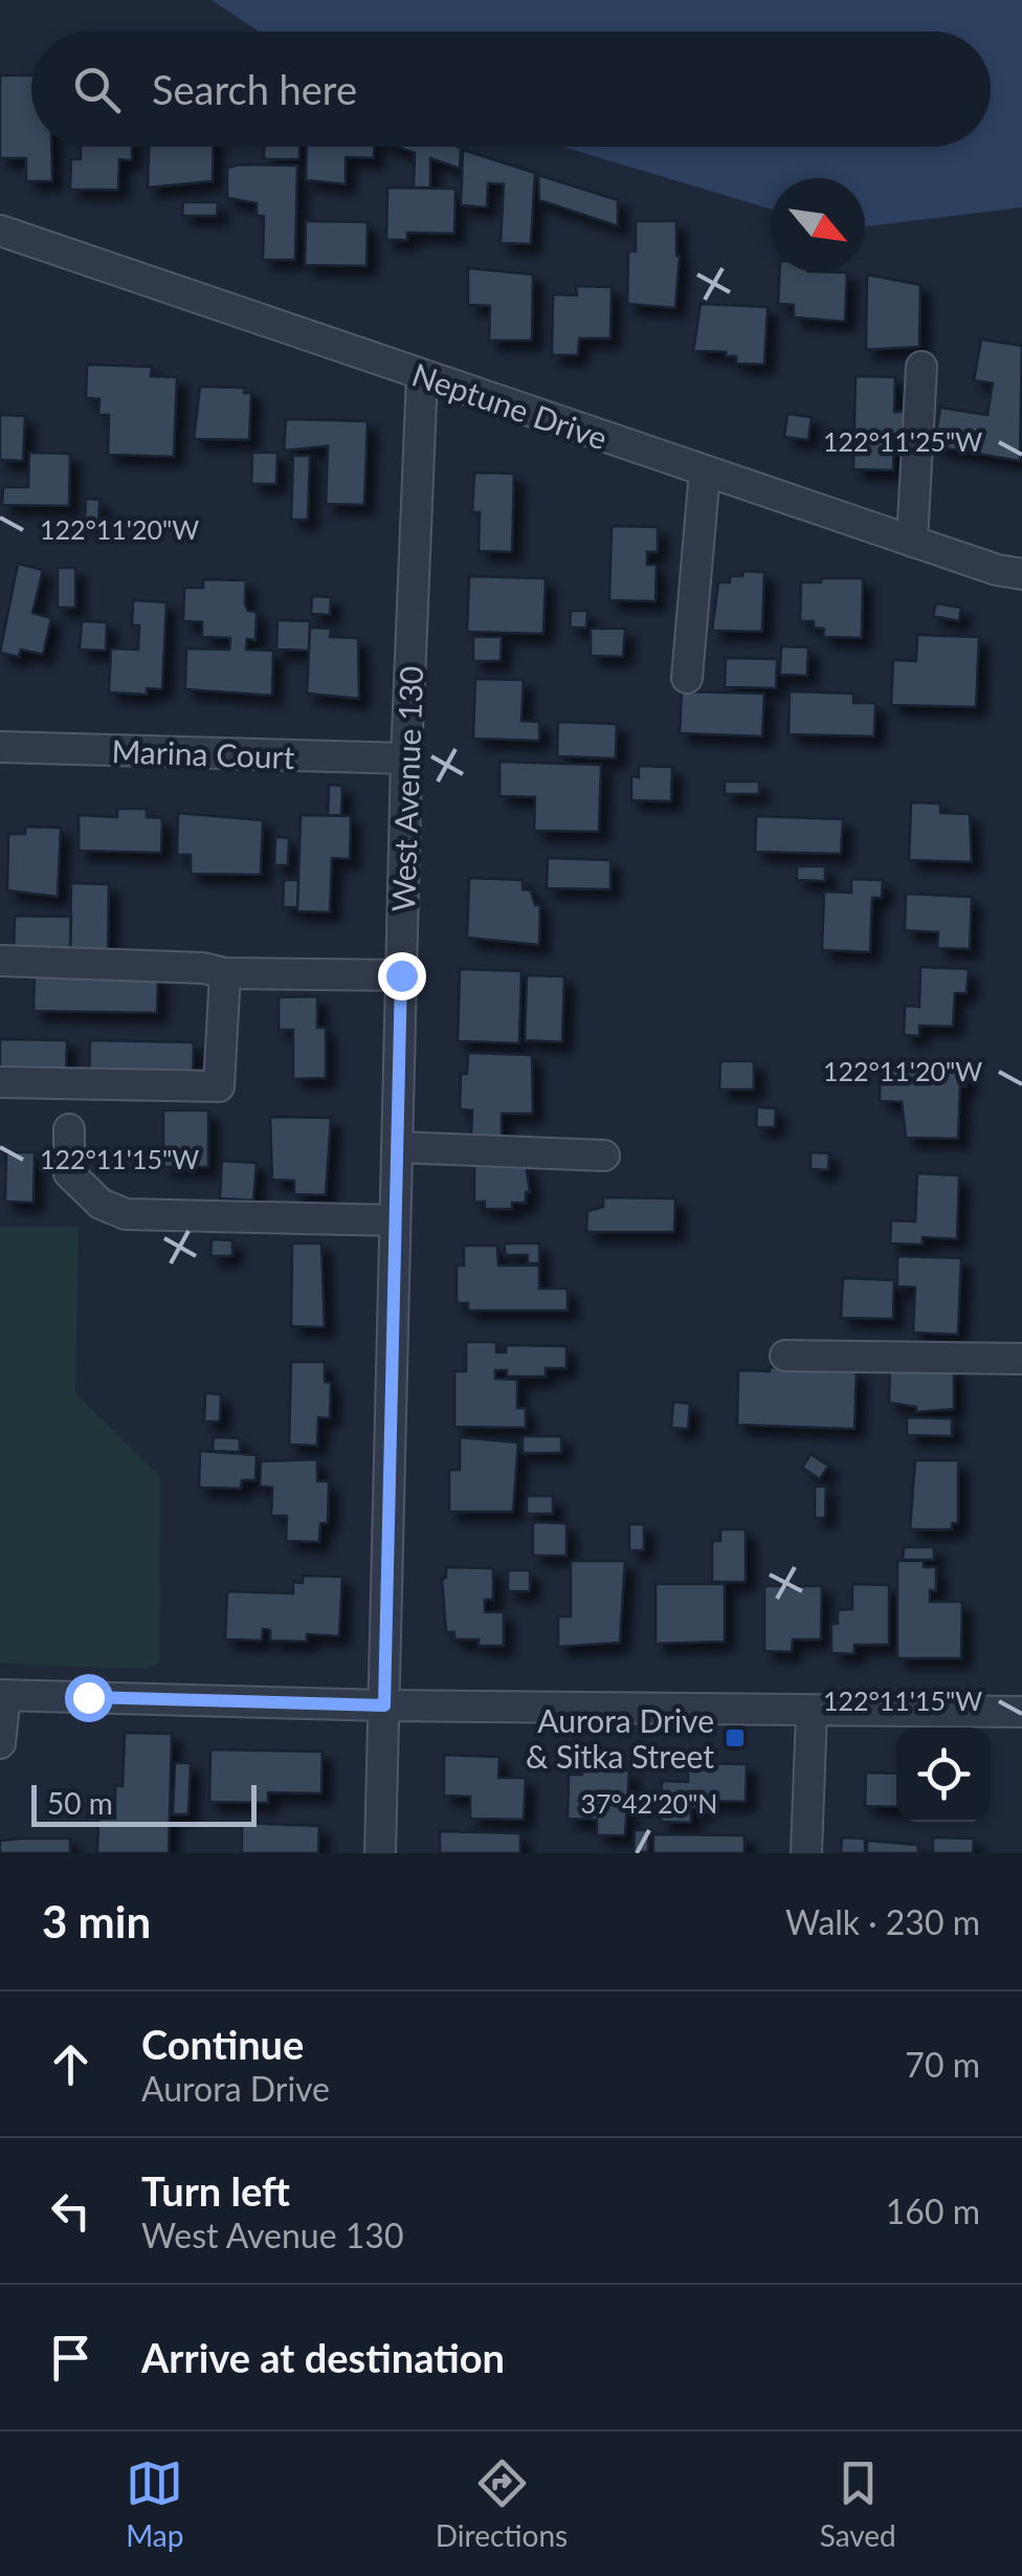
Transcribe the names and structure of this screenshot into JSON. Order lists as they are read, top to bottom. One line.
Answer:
{"streets":{"street":["Neptune Drive","Marina Court","West Avenue 130"]},"crossings":[["Neptune Drive","West Avenue 130"],["Marina Court","West Avenue 130"]],"places":{"transit":["Aurora Drive & Sitka Street"]},"scale_bar":"50 m","north":"bottom right","page":{"search":"Search here","scale":"50 m","heading":["3 min","Walk · 230 m"],"list":[["Continue","Aurora Drive","70 m"],["Turn left","West Avenue 130","160 m"],"Arrive at destination"],"nav":["Map","Directions","Saved"]},"coordinates":["122°11'25\"W","122°11'20\"W","122°11'15\"W","37°42'20\"N"]}
